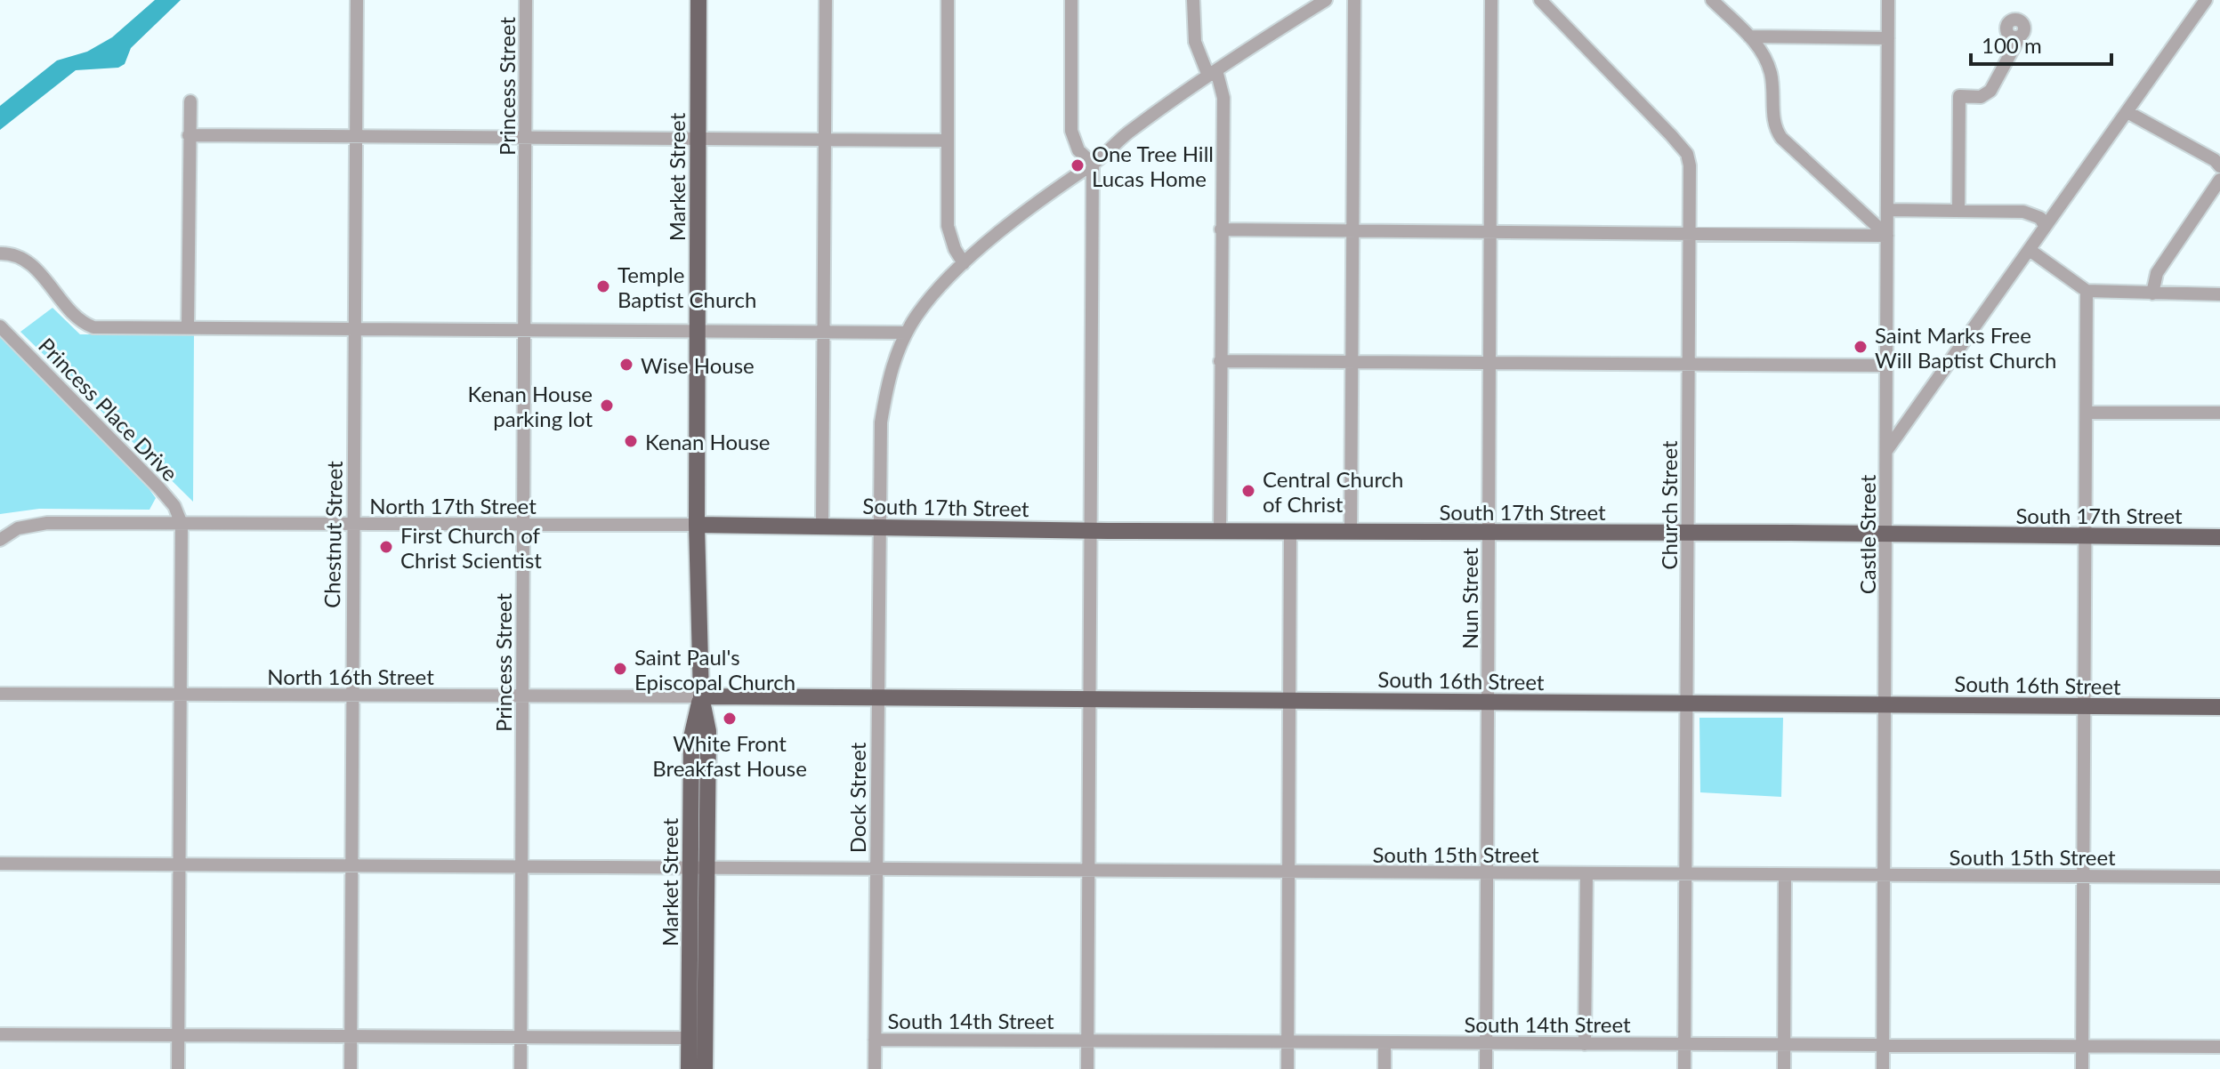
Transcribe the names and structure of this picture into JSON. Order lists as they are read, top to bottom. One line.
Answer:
{"streets":{"main road":["Market Street","South 17th Street","South 16th Street"],"street":["Princess Street","Princess Place Drive","North 17th Street","Church Street","Chestnut Street","Castle Street","Nun Street","North 16th Street","Dock Street","South 15th Street","South 14th Street"]},"crossings":[["Princess Street","North 17th Street"],["Princess Street","North 16th Street"],["Princess Street","South 15th Street"],["Market Street","North 17th Street"],["Market Street","South 17th Street"],["Market Street","North 16th Street"],["Market Street","South 16th Street"],["Market Street","South 15th Street"],["Princess Place Drive","North 17th Street"],["North 17th Street","South 17th Street"],["North 17th Street","Chestnut Street"],["Church Street","South 17th Street"],["Church Street","South 16th Street"],["Church Street","South 15th Street"],["Church Street","South 14th Street"],["South 17th Street","Castle Street"],["South 17th Street","Nun Street"],["South 17th Street","Dock Street"],["Chestnut Street","North 16th Street"],["Chestnut Street","South 15th Street"],["Castle Street","South 16th Street"],["Castle Street","South 15th Street"],["Castle Street","South 14th Street"],["Nun Street","South 16th Street"],["Nun Street","South 15th Street"],["Nun Street","South 14th Street"],["North 16th Street","South 16th Street"],["South 16th Street","Dock Street"],["Dock Street","South 15th Street"],["Dock Street","South 14th Street"]],"places":["One Tree Hill Lucas Home","Temple Baptist Church","Saint Marks Free Will Baptist Church","Wise House","Kenan House parking lot","Kenan House","Central Church of Christ","First Church of Christ Scientist","Saint Paul's Episcopal Church","White Front Breakfast House"],"scale_bar":"100 m"}
